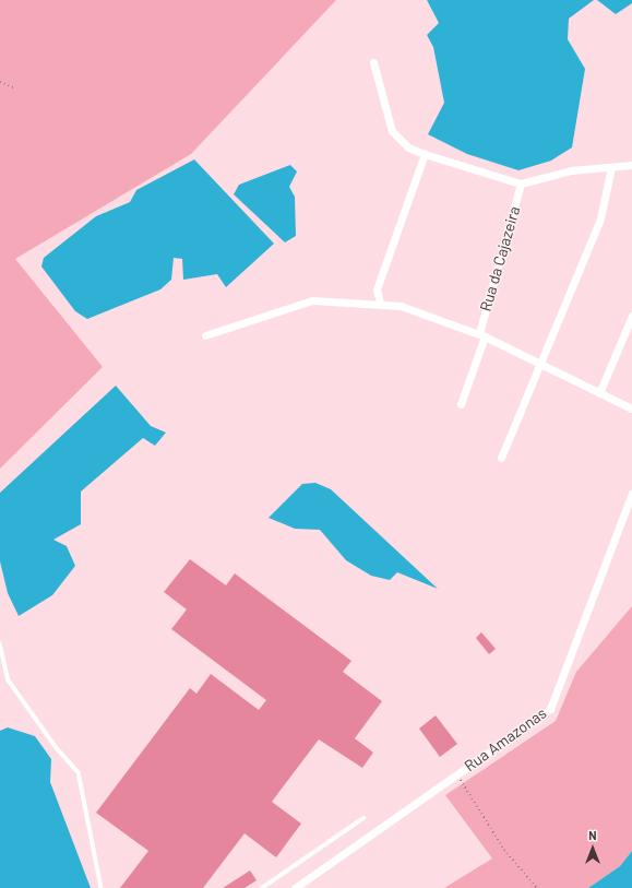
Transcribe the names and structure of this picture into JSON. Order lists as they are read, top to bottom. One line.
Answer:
{"streets":{"street":["Rua da Cajazeira","Rua Amazonas"]},"north":"top"}
